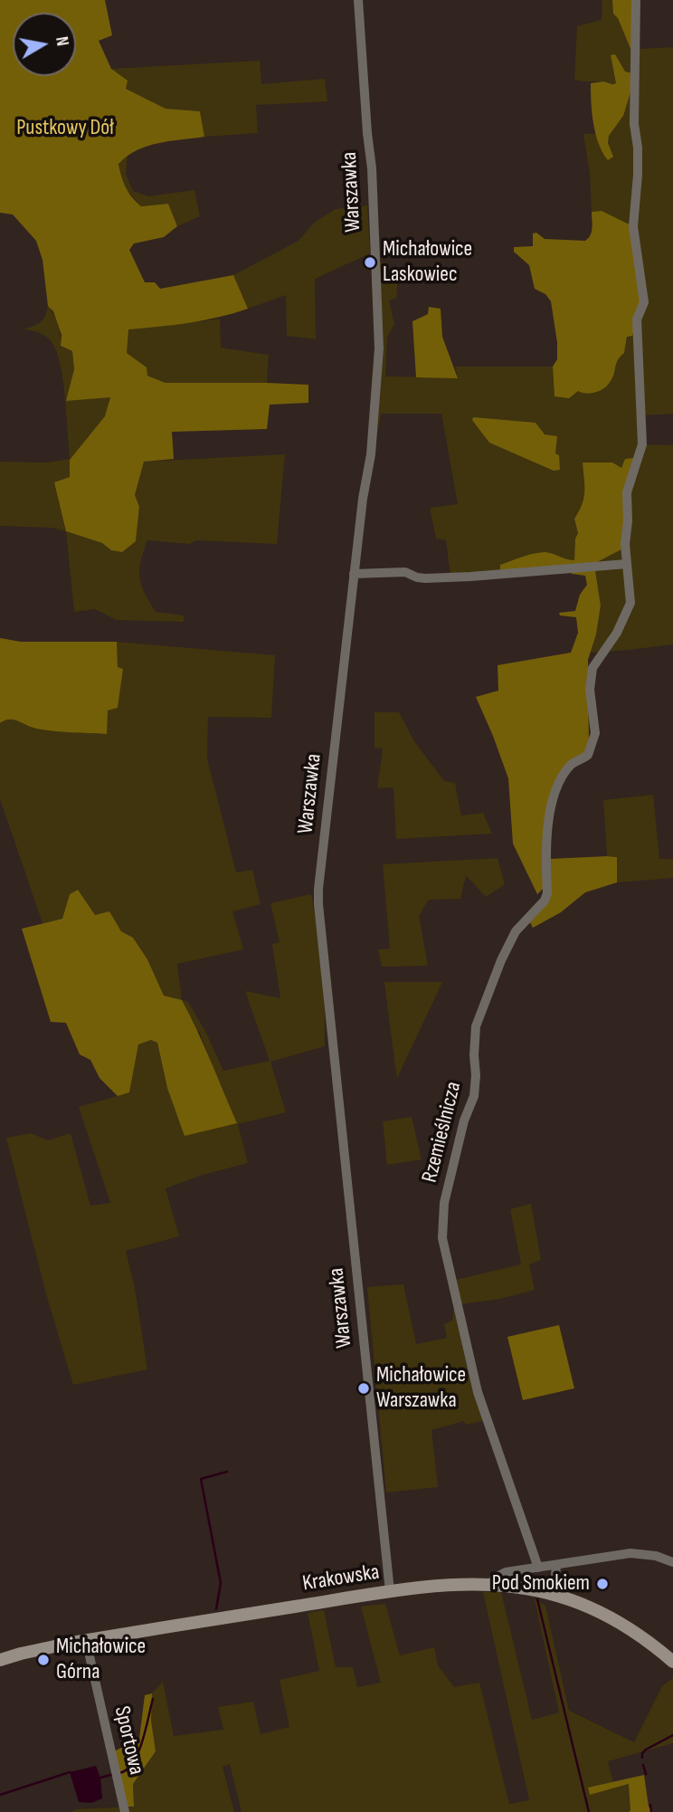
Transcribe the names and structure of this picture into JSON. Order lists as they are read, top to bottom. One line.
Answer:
{"streets":{"main road":["Krakowska"],"street":["Warszawka","Rzemieślnicza","Sportowa"]},"crossings":[["Warszawka","Krakowska"],["Krakowska","Sportowa"]],"parks":["Pustkowy Dół"],"places":["Michałowice Laskowiec","Michałowice Warszawka","Pod Smokiem","Michałowice Górna"],"north":"right"}
